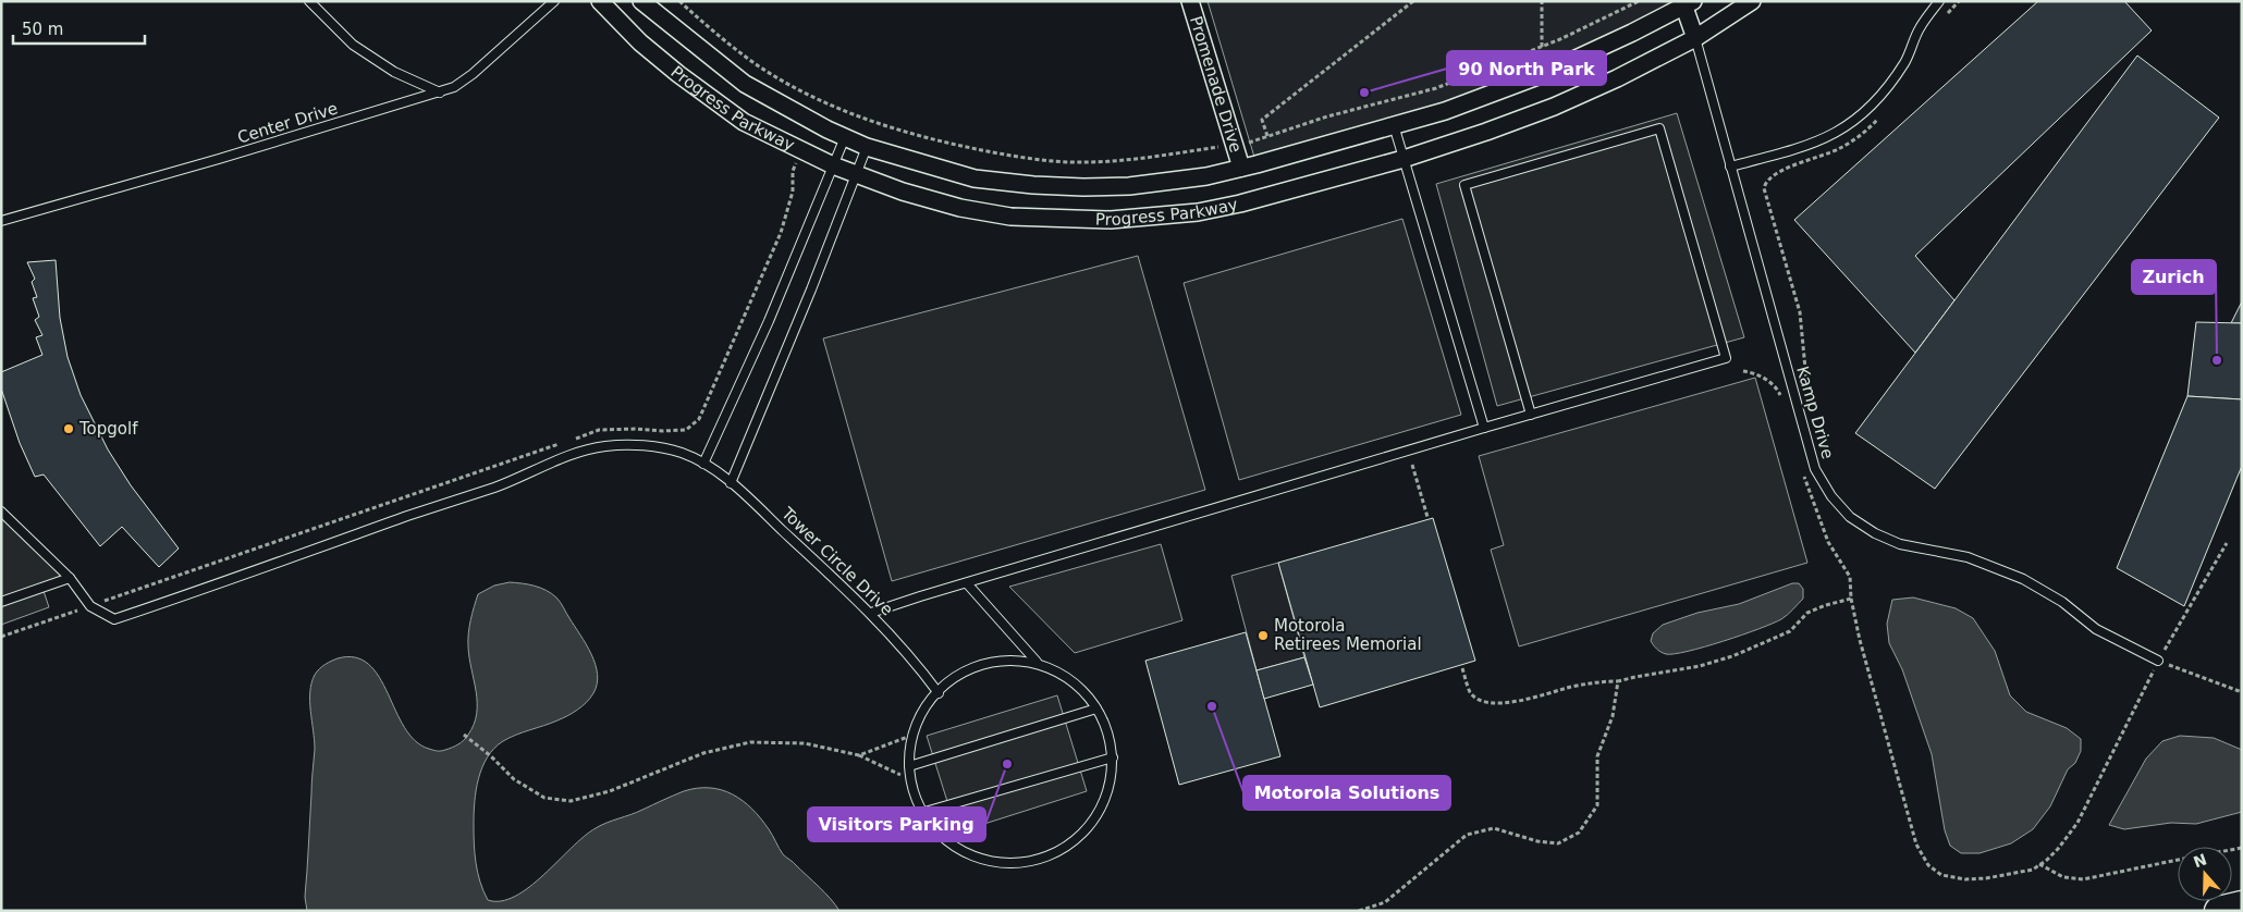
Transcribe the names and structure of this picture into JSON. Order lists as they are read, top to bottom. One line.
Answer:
{"streets":{"street":["Promenade Drive","Progress Parkway"],"lane":["Center Drive","Kamp Drive","Tower Circle Drive"]},"crossings":[["Promenade Drive","Progress Parkway"],["Progress Parkway","Kamp Drive"]],"places":["90 North Park","Zurich","Topgolf","Motorola Retirees Memorial","Motorola Solutions","Visitors Parking"],"scale_bar":"50 m","north":"top"}
